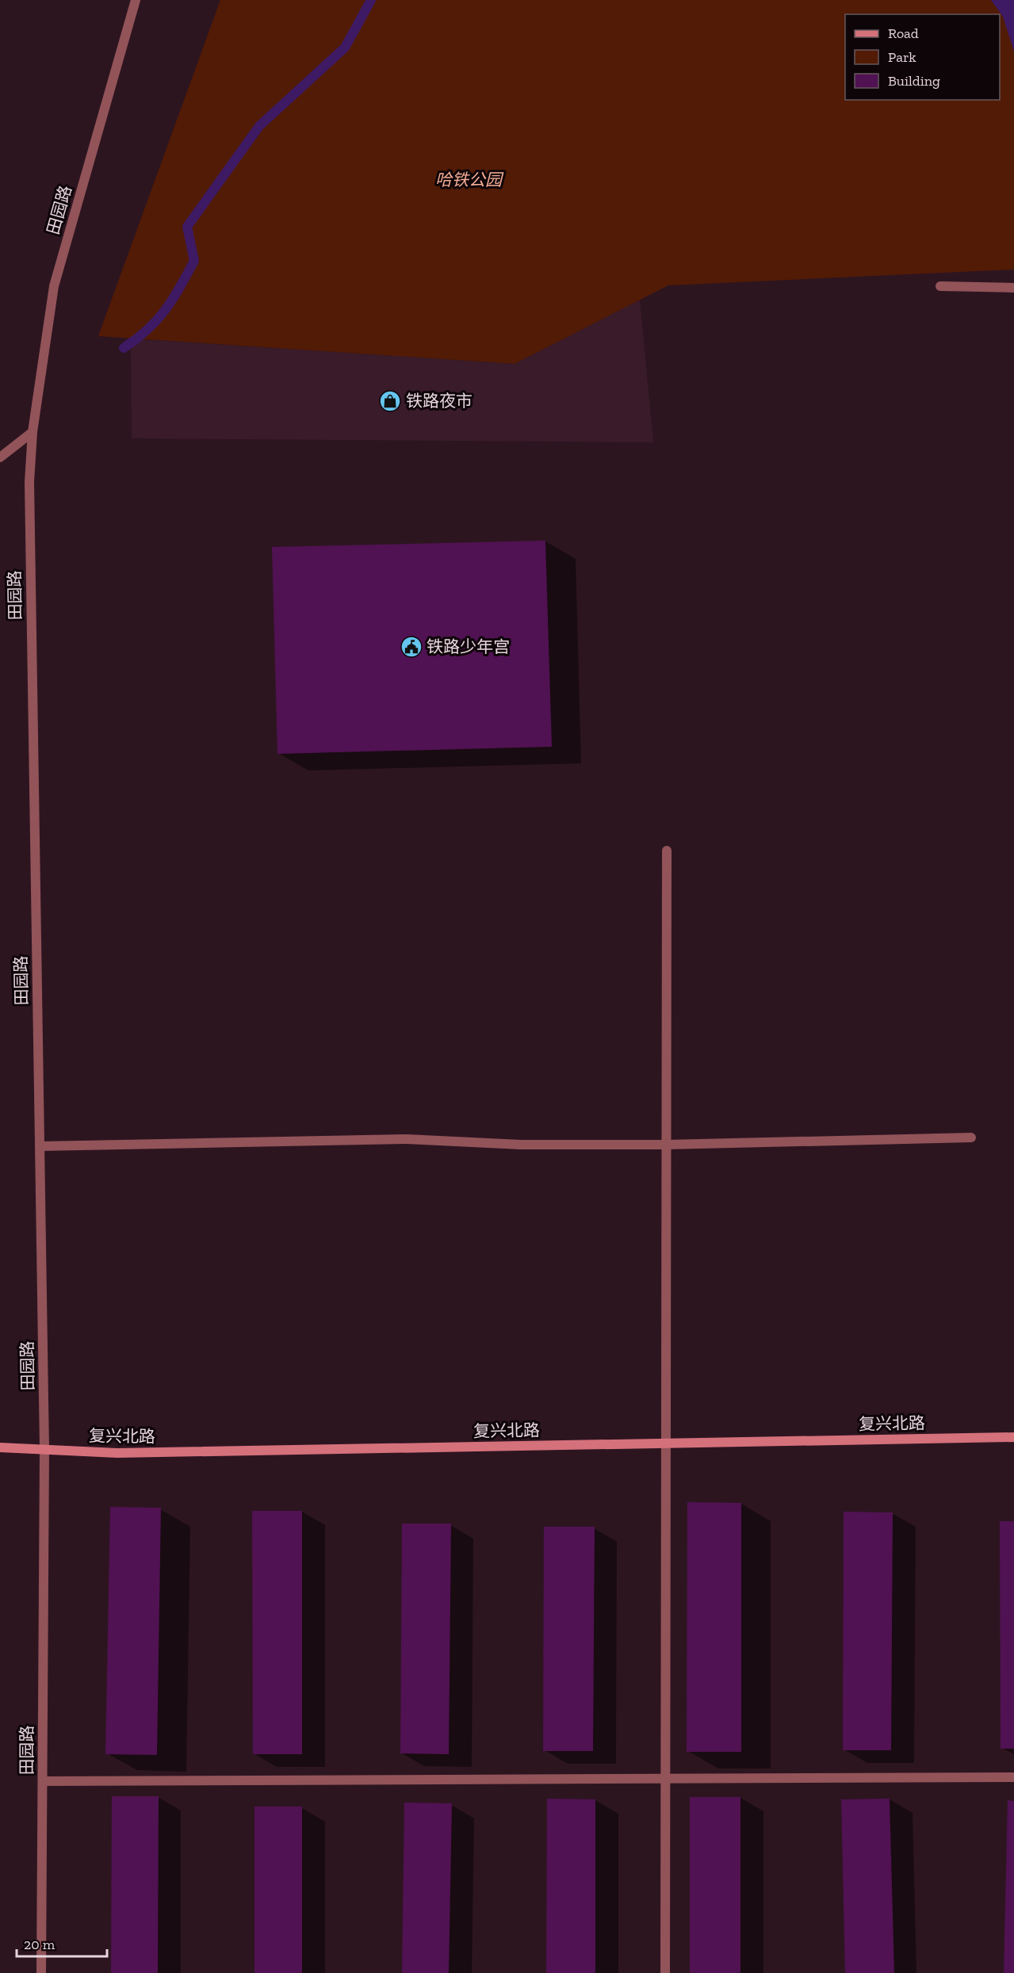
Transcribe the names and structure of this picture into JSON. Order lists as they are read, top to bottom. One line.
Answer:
{"streets":{"street":["田园路","复兴北路"]},"crossings":[["田园路","复兴北路"]],"parks":["哈铁公园"],"places":{"shop":["铁路夜市"],"public building":["铁路少年宫"]},"legend":["Road","Park","Building"],"scale_bar":"20 m"}
